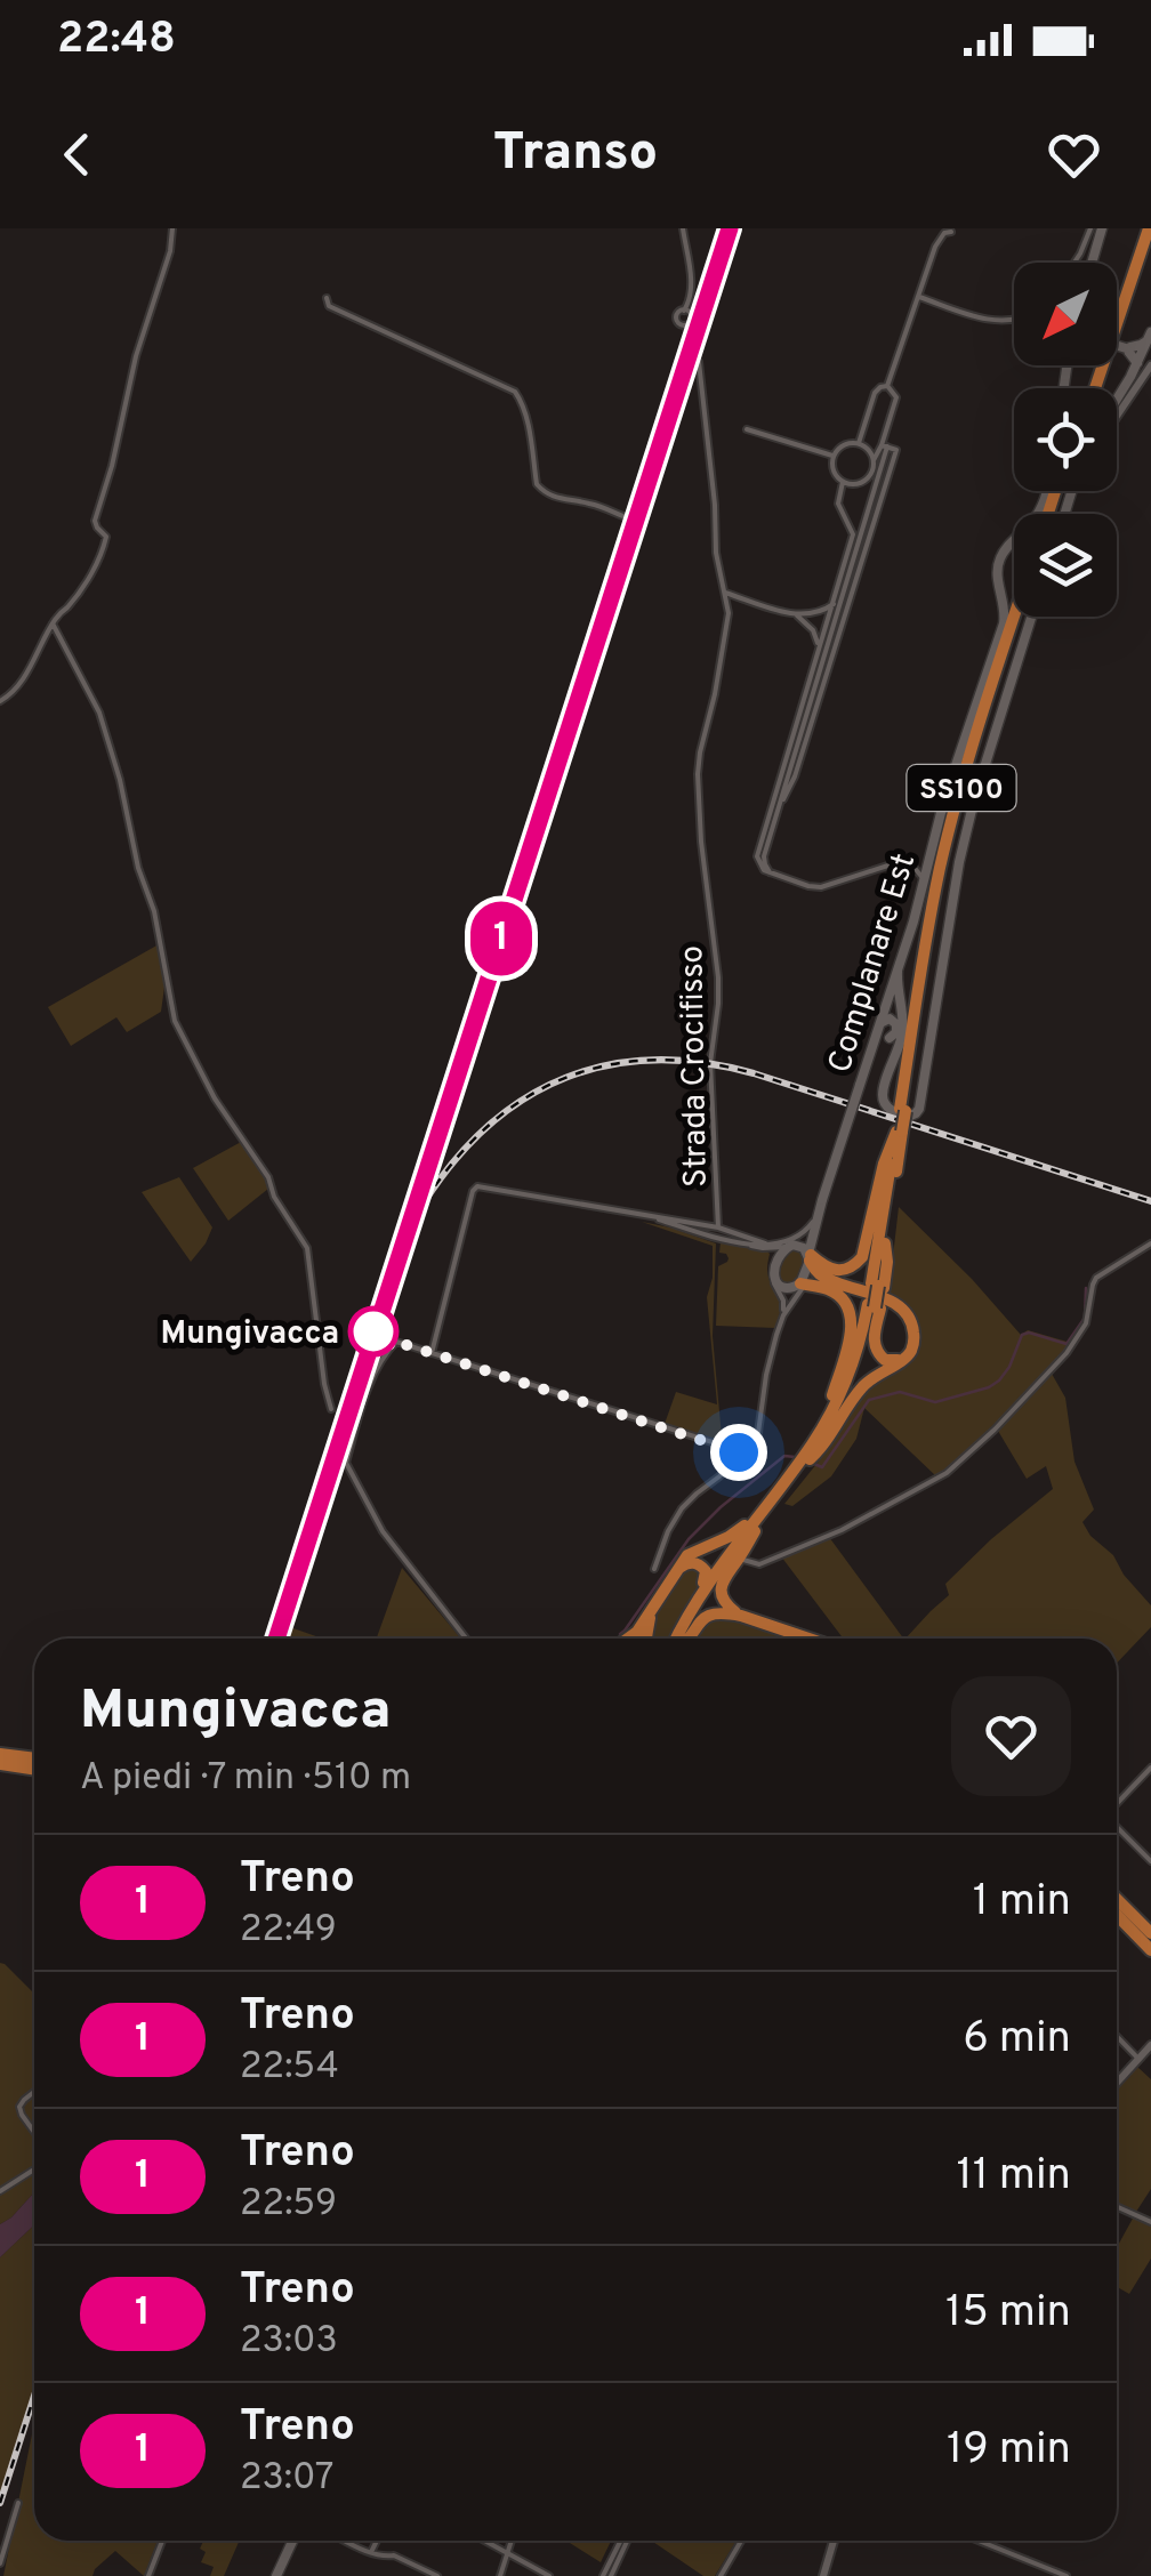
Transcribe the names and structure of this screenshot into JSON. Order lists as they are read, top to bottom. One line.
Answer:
{"streets":{"highway":["SS100"],"main road":["Complanare Est"],"street":["Strada Crocifisso"]},"crossings":[["SS100","Complanare Est"]],"places":["Mungivacca"],"north":"bottom left","page":{"status":"22:48","header":"Transo","on_map":"1","heading":["Mungivacca","A piedi · 7 min · 510 m"],"list":[{"mark":"1","name":"Treno","note":"22:49","value":"1 min"},{"mark":"1","name":"Treno","note":"22:54","value":"6 min"},{"mark":"1","name":"Treno","note":"22:59","value":"11 min"},{"mark":"1","name":"Treno","note":"23:03","value":"15 min"},{"mark":"1","name":"Treno","note":"23:07","value":"19 min"}]}}
